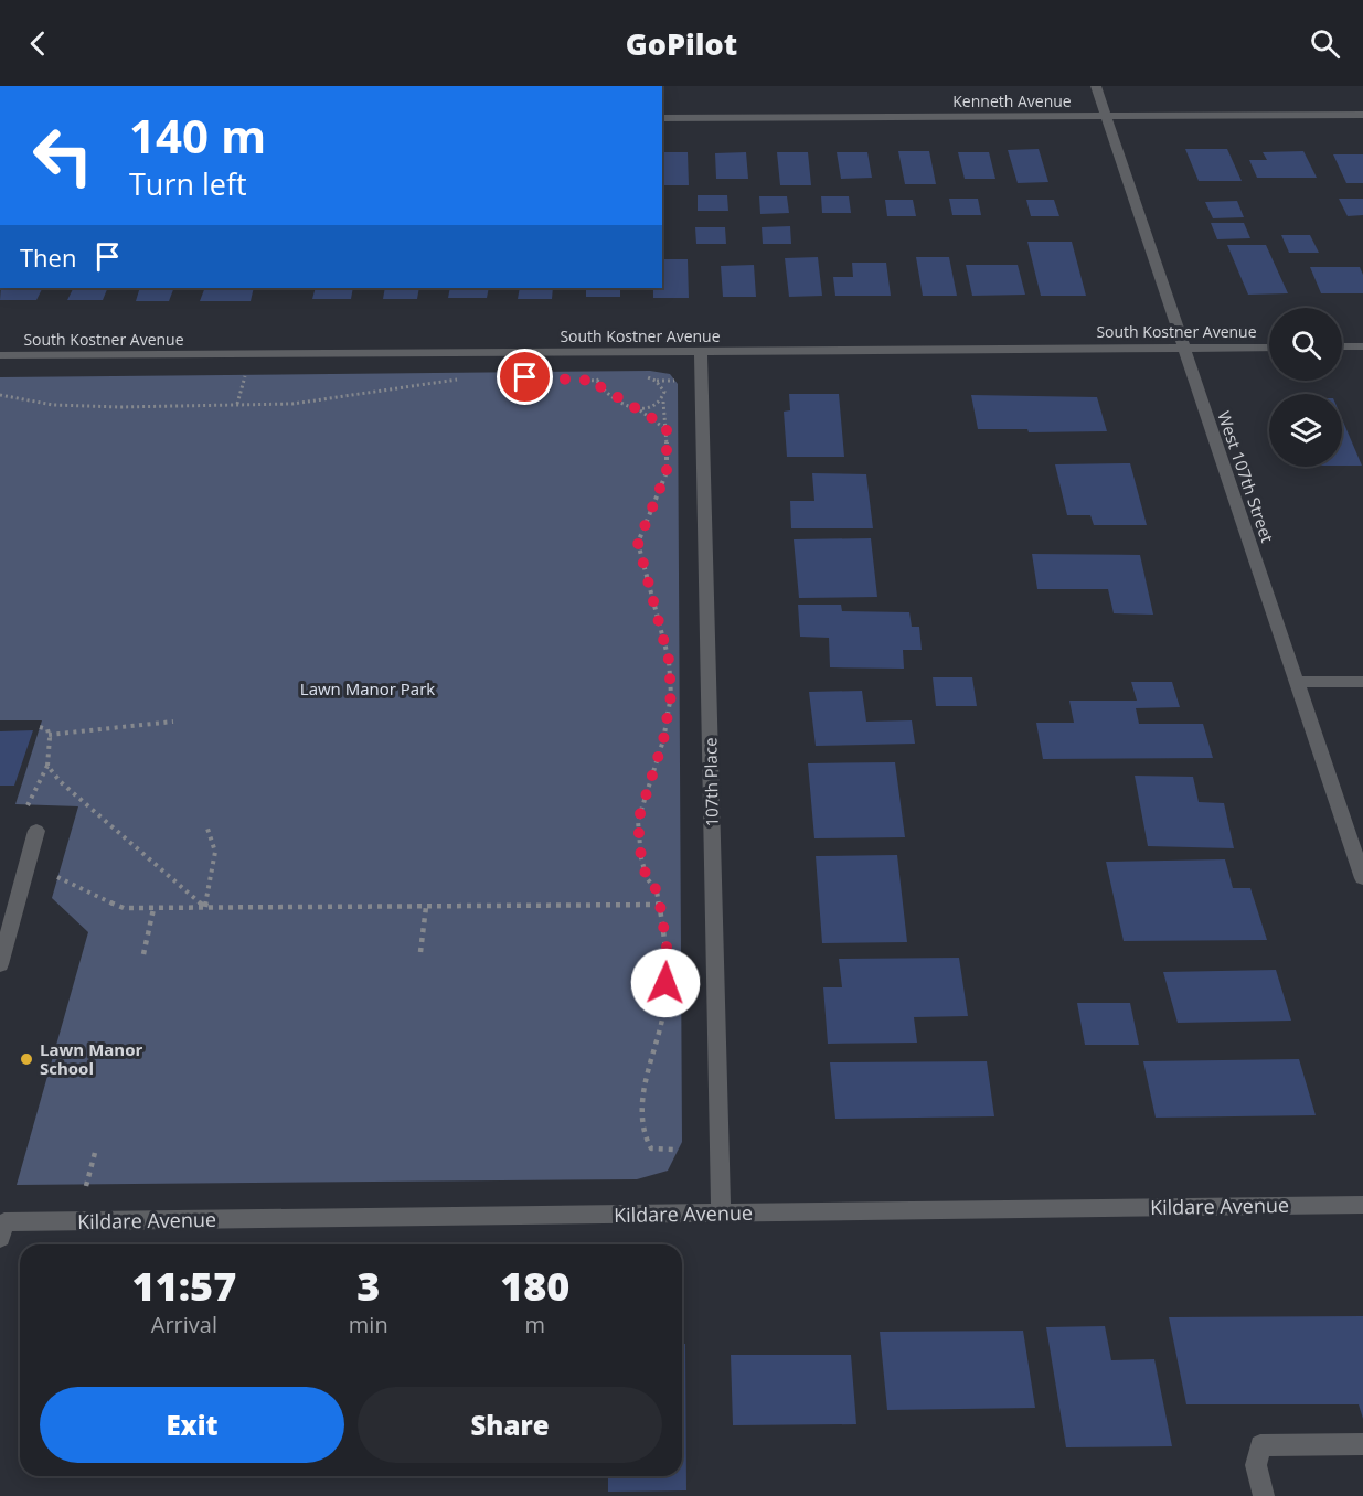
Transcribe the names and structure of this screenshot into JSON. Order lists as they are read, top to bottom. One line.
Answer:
{"streets":{"street":["Kenneth Avenue","South Kostner Avenue","West 107th Street","107th Place","Kildare Avenue"]},"crossings":[["Kenneth Avenue","West 107th Street"],["South Kostner Avenue","West 107th Street"],["South Kostner Avenue","107th Place"],["107th Place","Kildare Avenue"]],"parks":["Lawn Manor Park"],"places":["Lawn Manor School"],"page":{"header":"GoPilot","turn":["140 m","Turn left"],"then":"Then","eta":["11:57","Arrival","3","min","180","m"],"buttons":["Exit","Share"]}}
